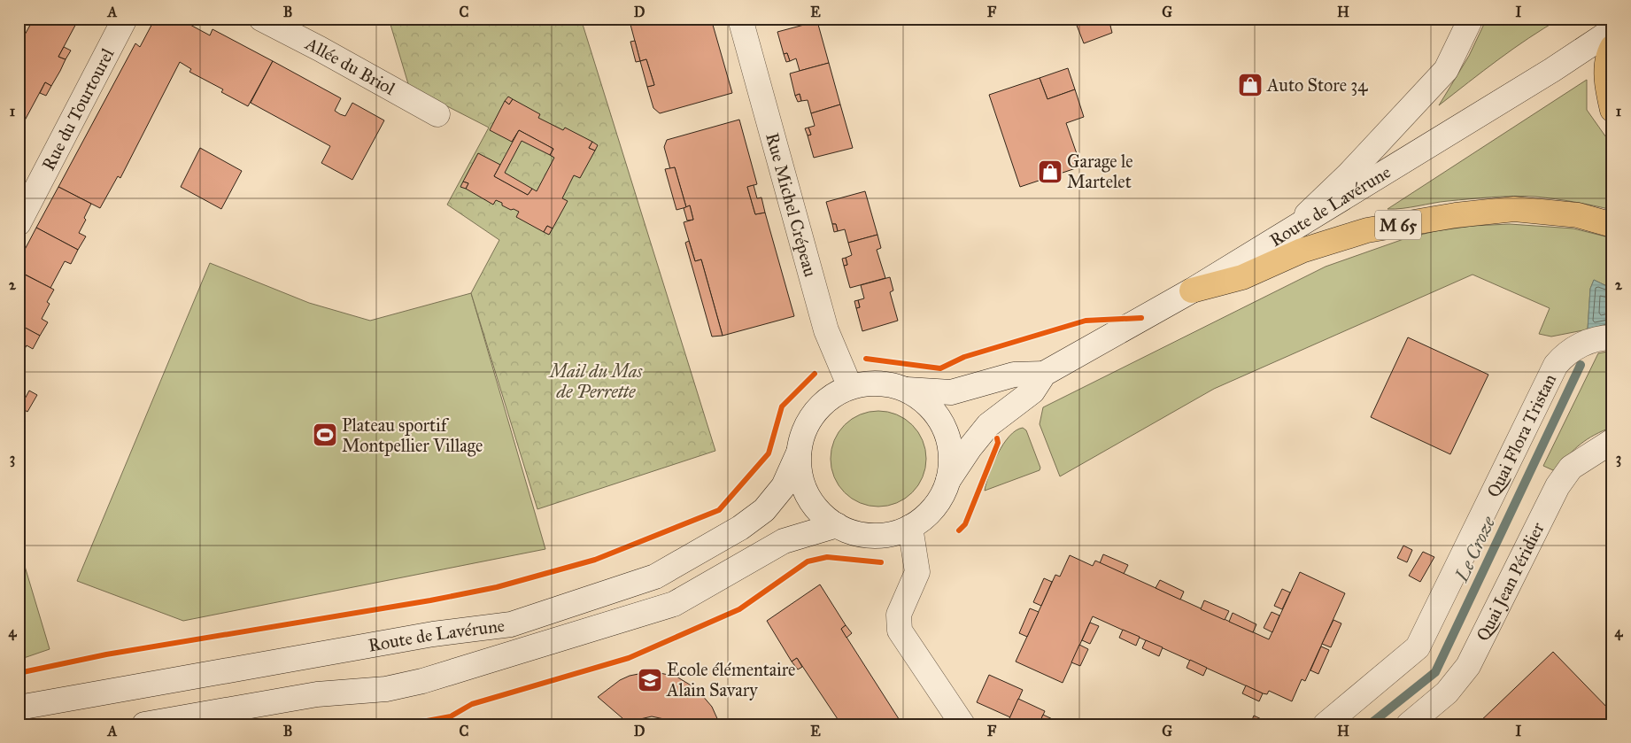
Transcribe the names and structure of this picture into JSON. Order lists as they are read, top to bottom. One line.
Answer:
{"streets":{"main road":["Allée du Briol","Rue du Tourtourel","Rue Michel Crépeau","Route de Lavérune","M 65","Quai Flora Tristan","Quai Jean Péridier"]},"crossings":[["Rue Michel Crépeau","Route de Lavérune"],["Route de Lavérune","M 65"]],"water":["Le Croze"],"parks":["Mail du Mas de Perrette"],"places":{"shop":["Auto Store 34","Garage le Martelet"],"sports":["Plateau sportif Montpellier Village"],"school or university":["Ecole élémentaire Alain Savary"]},"grid":{"columns":["A","B","C","D","E","F","G","H","I"],"rows":["1","2","3","4"]}}
